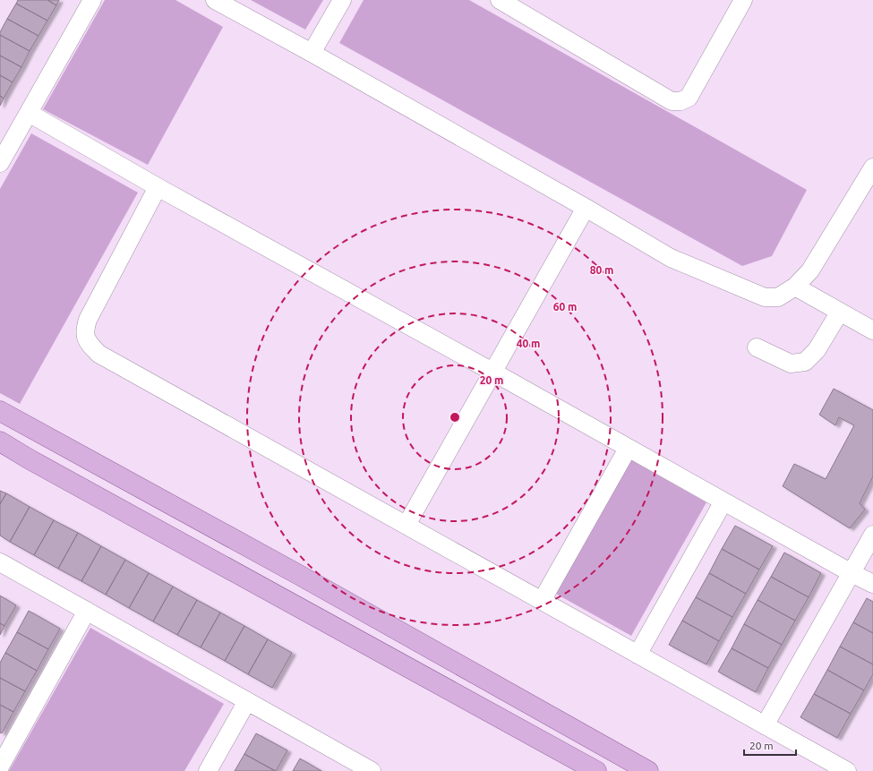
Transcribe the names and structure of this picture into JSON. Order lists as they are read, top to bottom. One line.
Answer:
{"scale_bar":"20 m","rings":["80 m","60 m","40 m","20 m"]}
